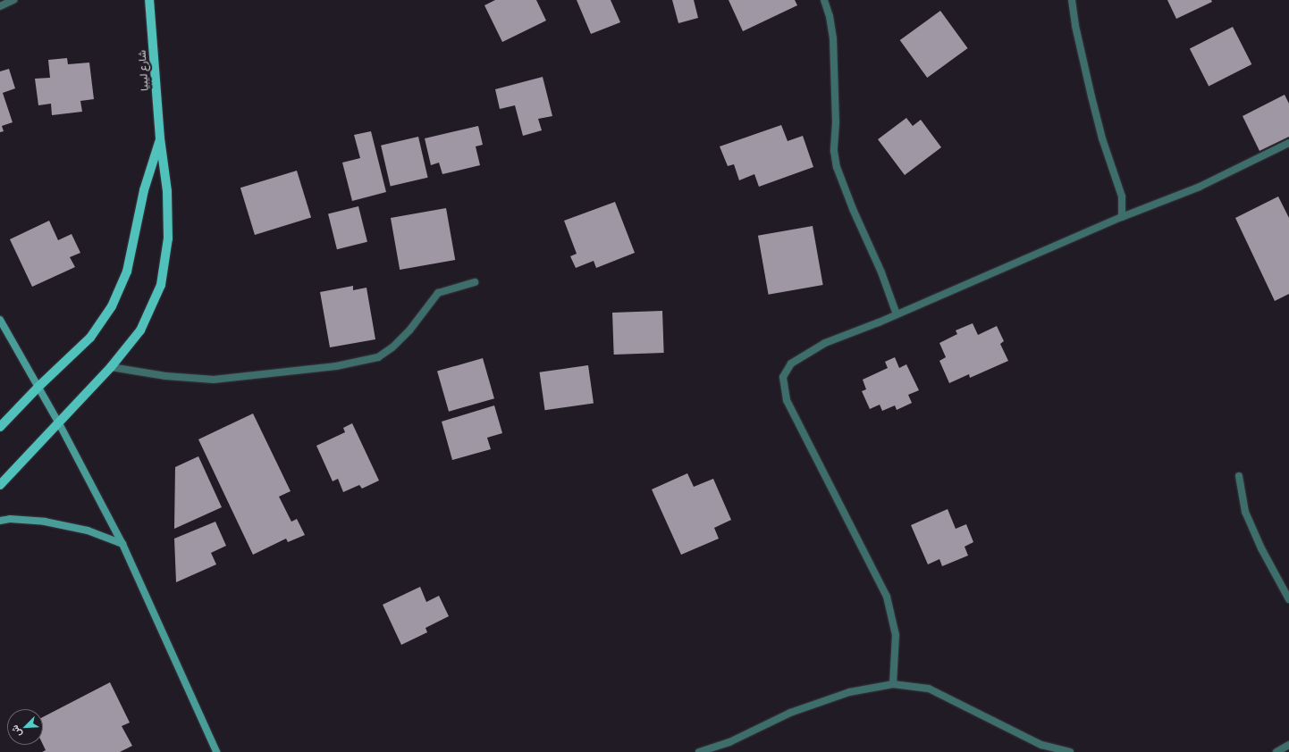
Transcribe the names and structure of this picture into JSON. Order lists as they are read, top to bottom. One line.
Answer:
{"streets":{"main road":["شارع ليبيا"]},"north":"bottom left"}
